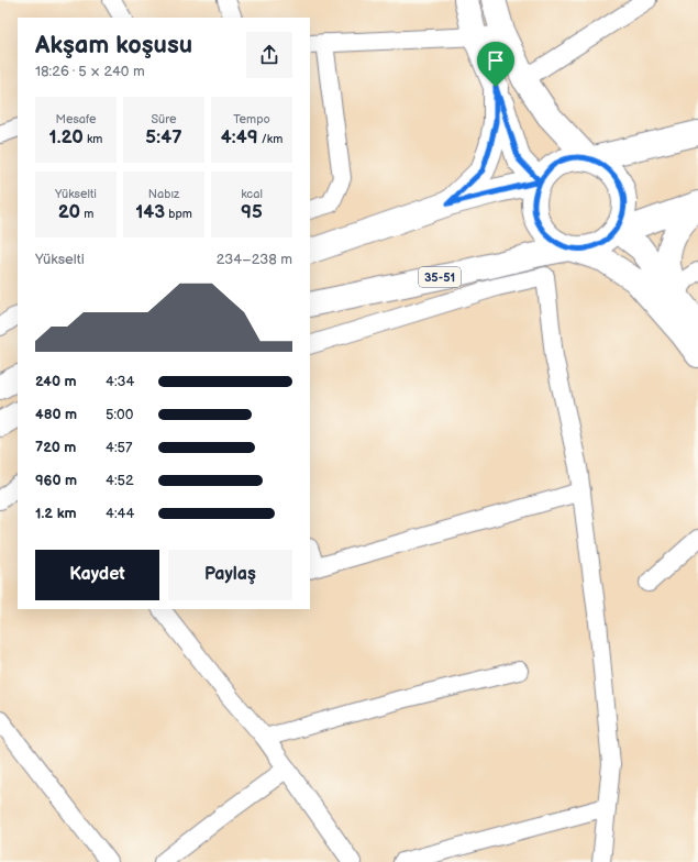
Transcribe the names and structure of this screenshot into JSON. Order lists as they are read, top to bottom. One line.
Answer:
{"streets":{"main road":["35-51"]},"page":{"heading":["Akşam koşusu","18:26 · 5 × 240 m"],"stats":[["Mesafe","1.20 km"],["Süre","5:47"],["Tempo","4:49 /km"],["Yükselti","20 m"],["Nabız","143 bpm"],["kcal","95"]],"chart":["Yükselti","234–238 m"],"list":[{"name":"240 m","note":"4:34"},{"name":"480 m","note":"5:00"},{"name":"720 m","note":"4:57"},{"name":"960 m","note":"4:52"},{"name":"1.2 km","note":"4:44"}],"buttons":["Kaydet","Paylaş"]}}
